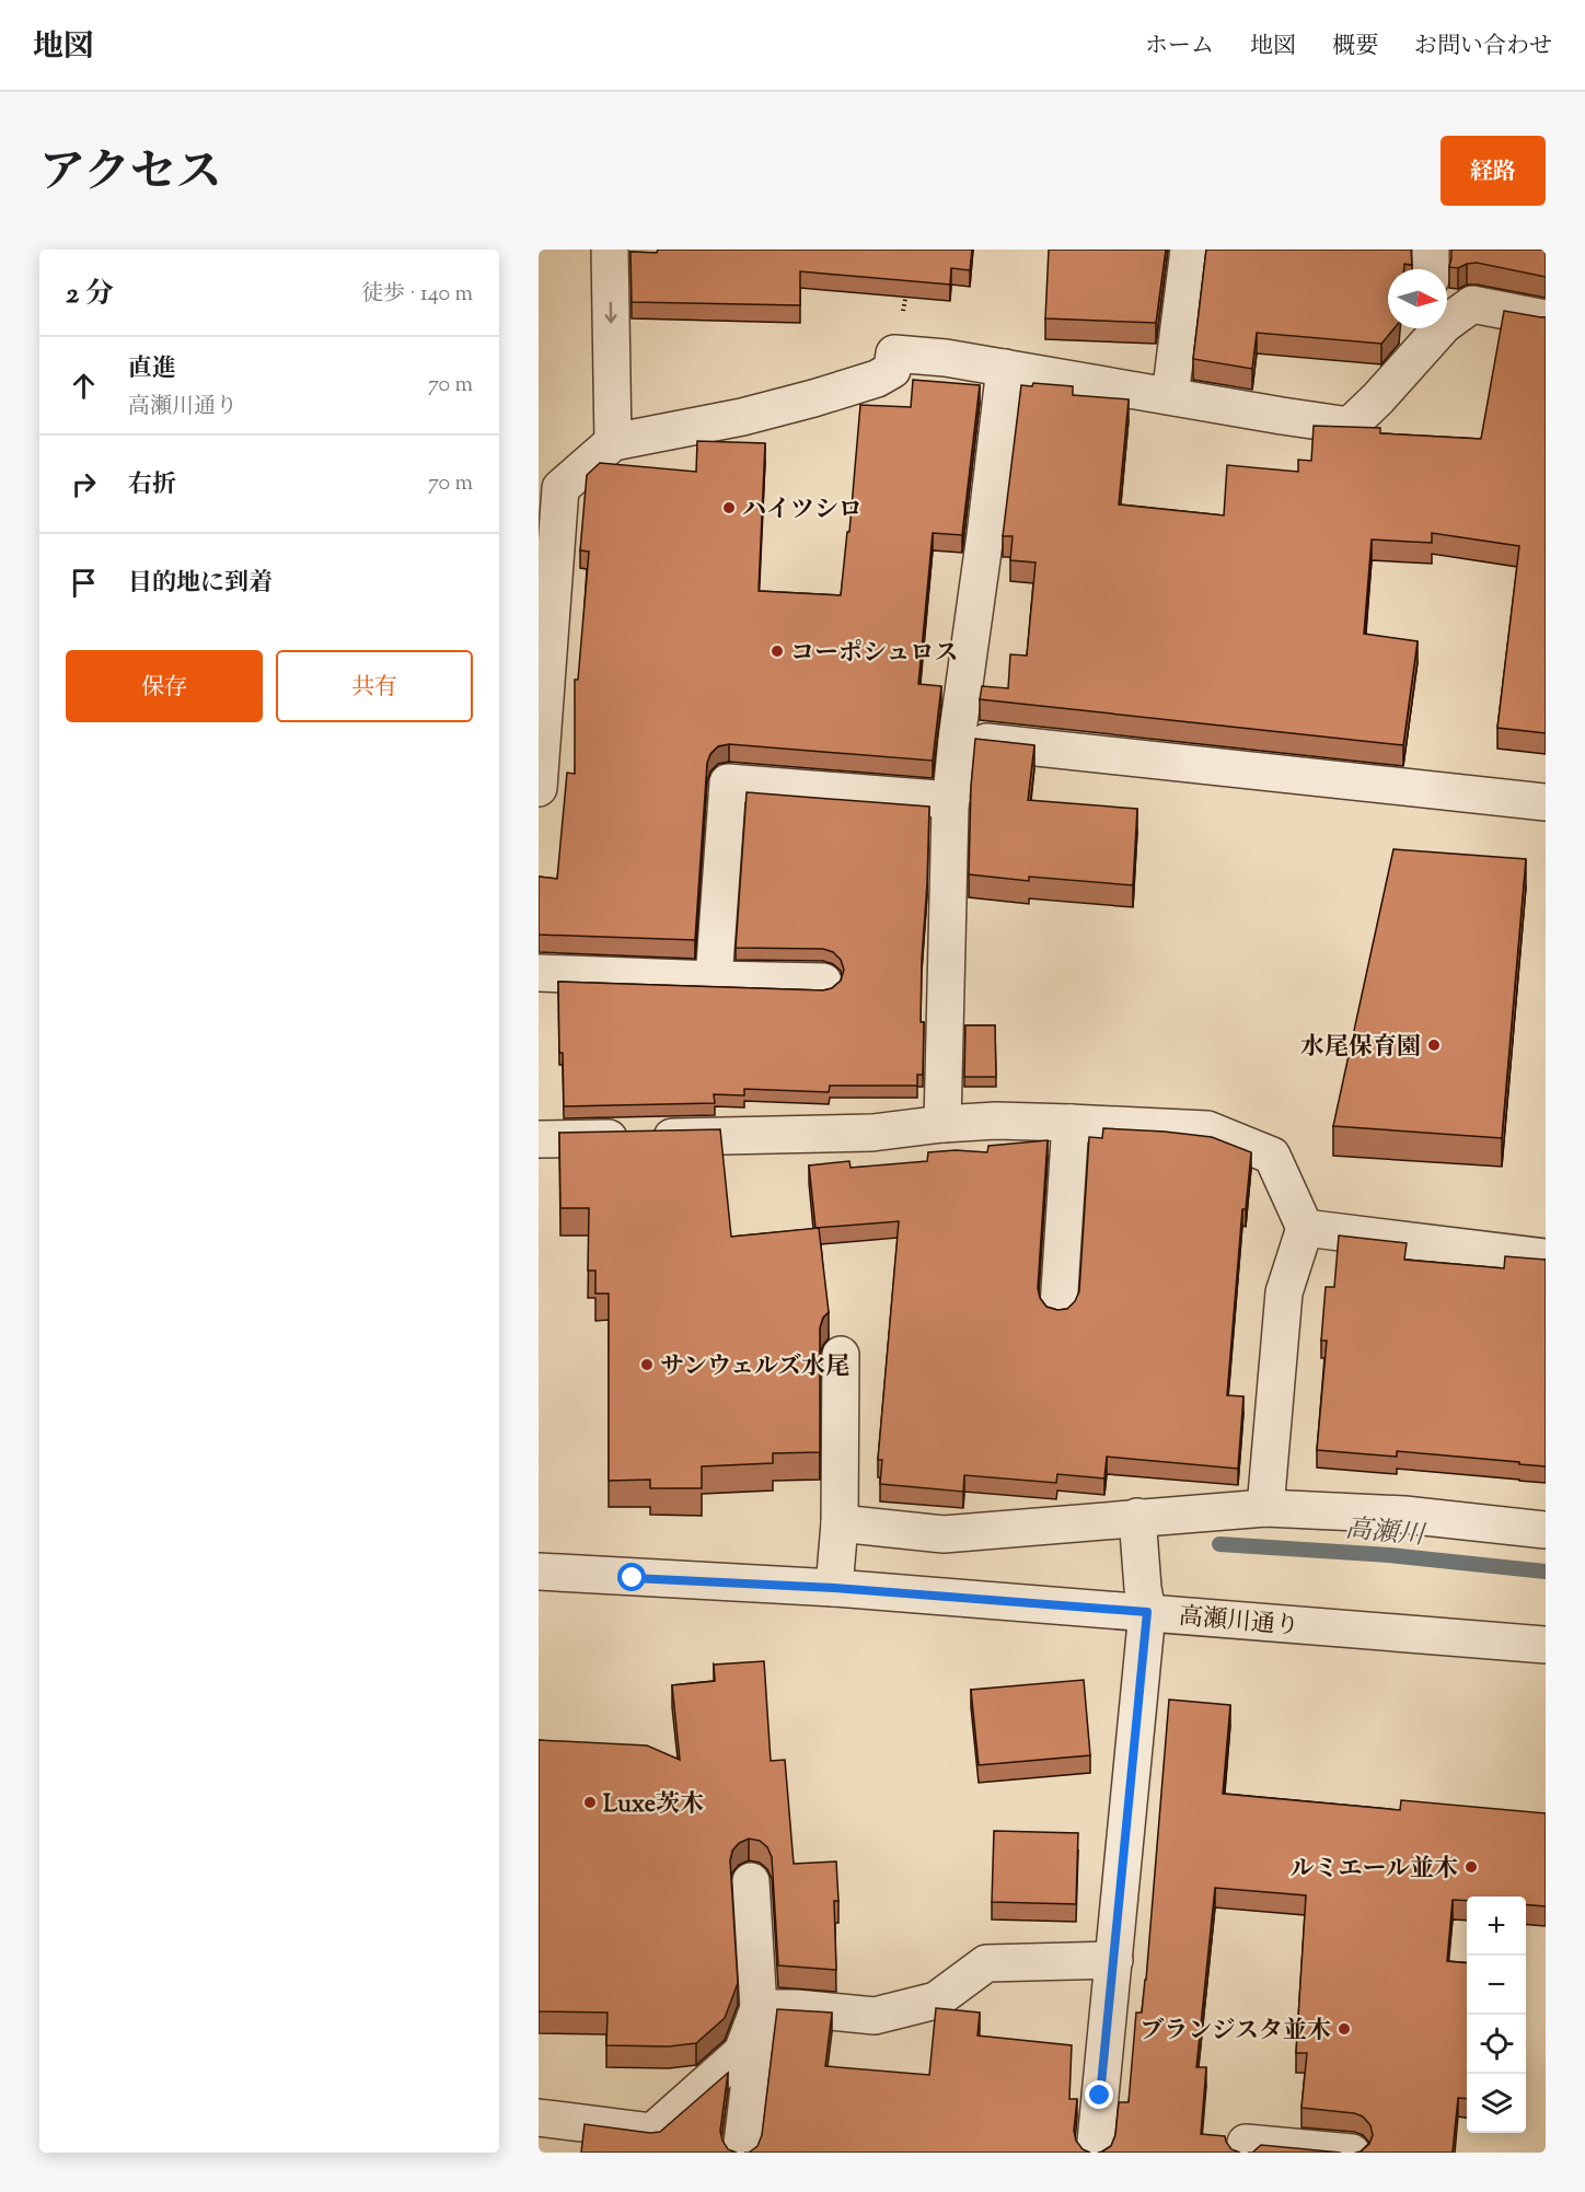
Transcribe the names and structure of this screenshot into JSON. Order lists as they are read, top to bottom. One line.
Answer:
{"streets":{"street":["高瀬川通り"]},"water":["高瀬川"],"places":["ハイツシロ","コーポシュロス","水尾保育園","サンウェルズ水尾","Luxe茨木","ルミエール並木","ブランジスタ並木"],"north":"right","page":{"header":"地図","nav":["ホーム","地図","概要","お問い合わせ"],"title":"アクセス","buttons":["経路",["保存","共有"]],"heading":["2 分","徒歩 · 140 m"],"list":[["直進","高瀬川通り","70 m"],["右折","70 m"],"目的地に到着"],"map_buttons":["+","−"]}}
